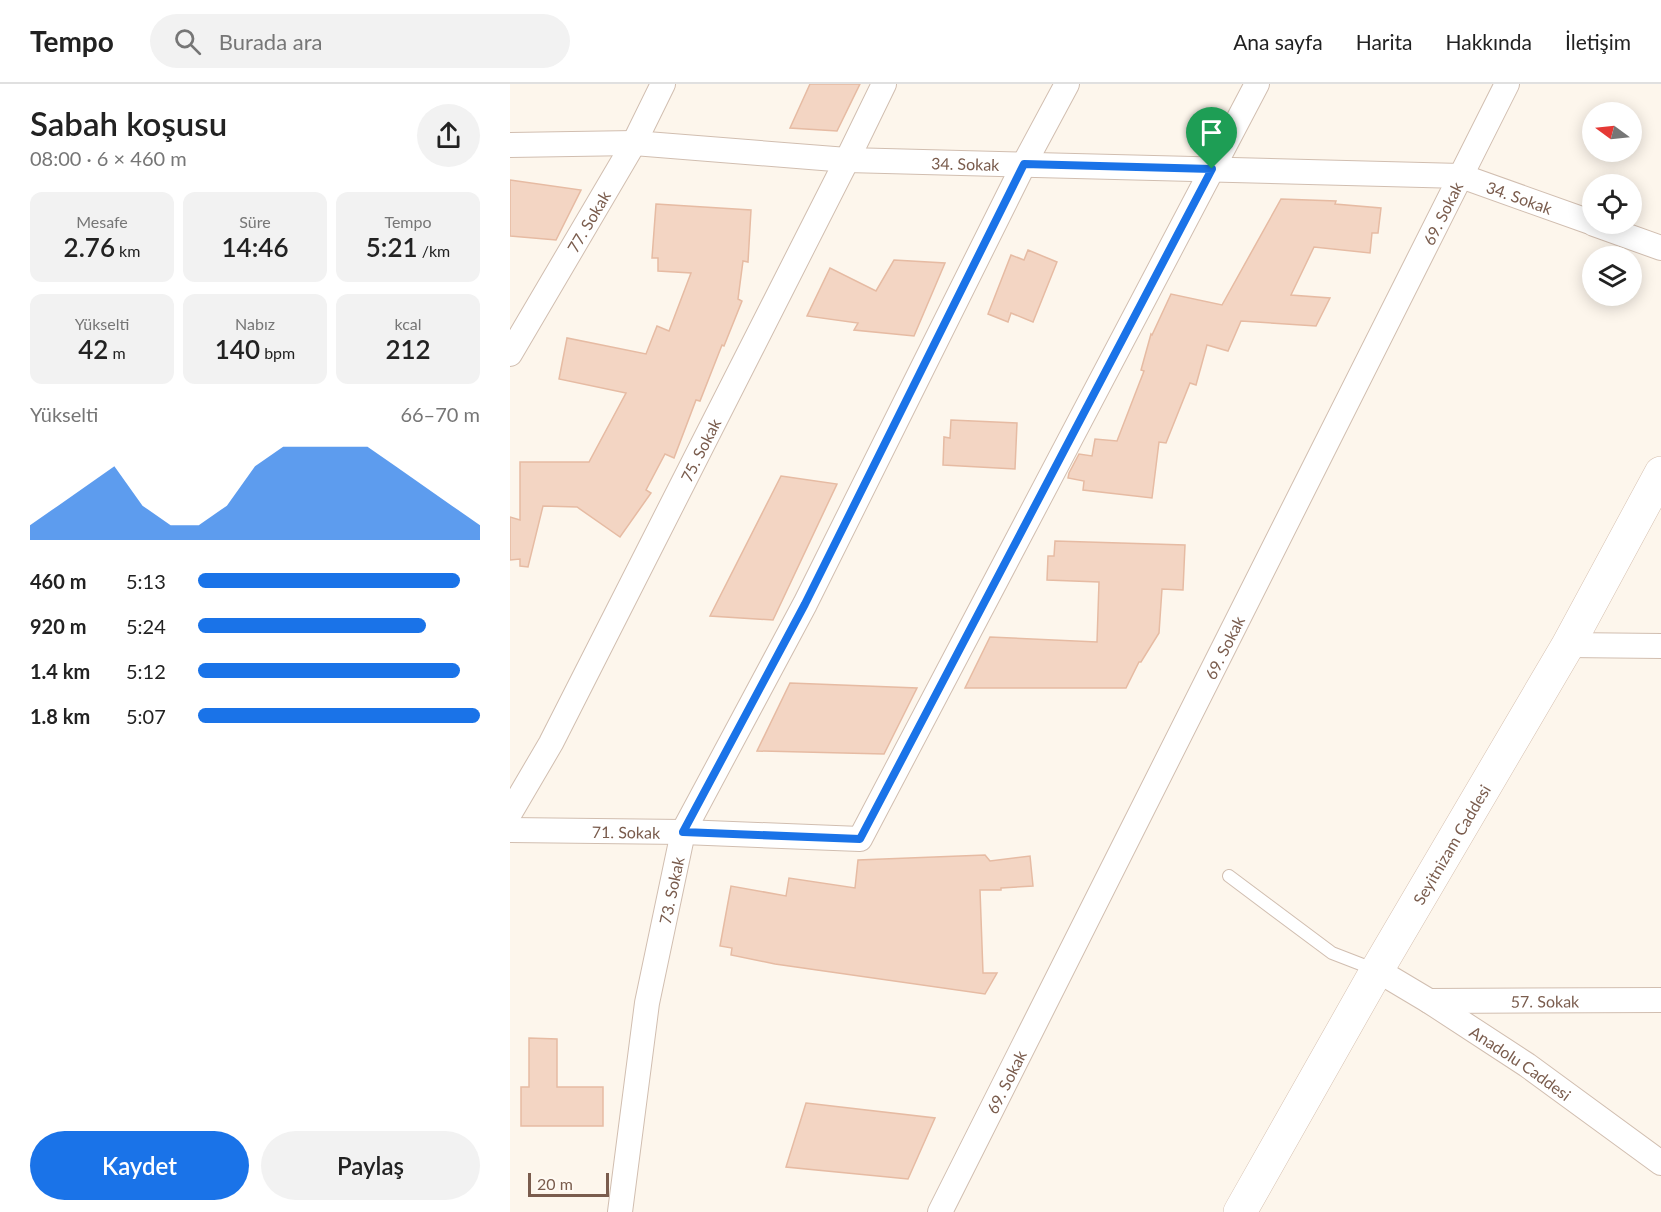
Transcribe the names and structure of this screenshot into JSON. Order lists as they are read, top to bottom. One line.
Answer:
{"streets":{"street":["34. Sokak","69. Sokak","77. Sokak","75. Sokak","71. Sokak","Seyitnizam Caddesi","73. Sokak","57. Sokak","Anadolu Caddesi"]},"crossings":[["34. Sokak","69. Sokak"],["34. Sokak","77. Sokak"],["34. Sokak","75. Sokak"],["34. Sokak","71. Sokak"],["34. Sokak","73. Sokak"],["71. Sokak","73. Sokak"],["Seyitnizam Caddesi","Anadolu Caddesi"],["57. Sokak","Anadolu Caddesi"]],"scale_bar":"20 m","north":"left","page":{"header":"Tempo","search":"Burada ara","nav":["Ana sayfa","Harita","Hakkında","İletişim"],"heading":["Sabah koşusu","08:00 · 6 × 460 m"],"stats":[["Mesafe","2.76 km"],["Süre","14:46"],["Tempo","5:21 /km"],["Yükselti","42 m"],["Nabız","140 bpm"],["kcal","212"]],"chart":["Yükselti","66–70 m"],"list":[{"name":"460 m","note":"5:13"},{"name":"920 m","note":"5:24"},{"name":"1.4 km","note":"5:12"},{"name":"1.8 km","note":"5:07"}],"buttons":["Kaydet","Paylaş"],"scale":"20 m"}}
